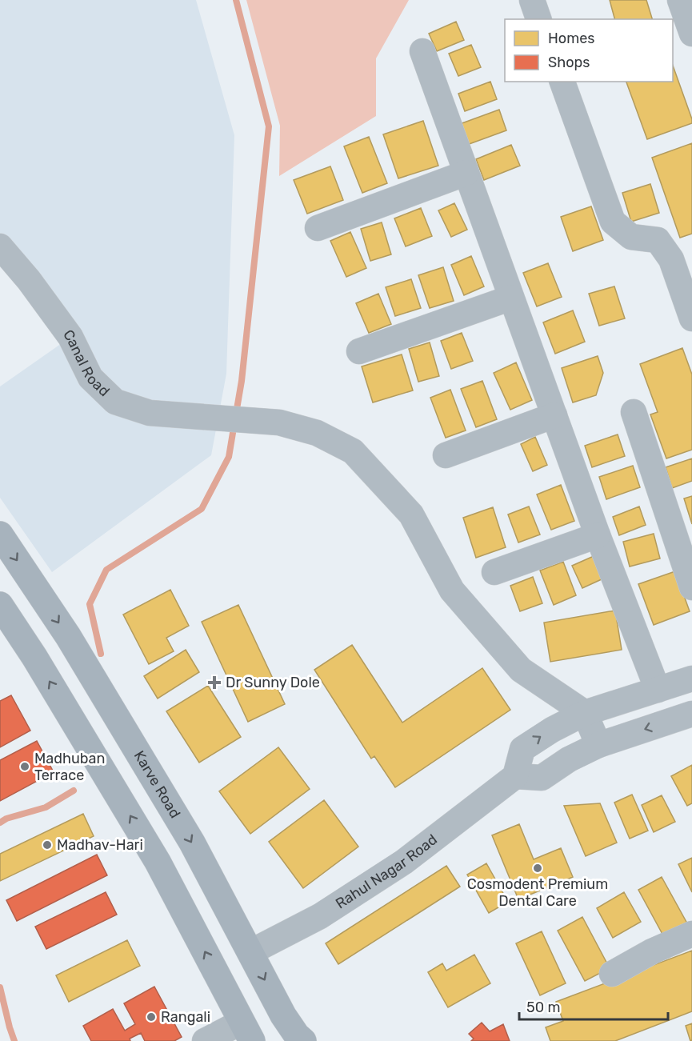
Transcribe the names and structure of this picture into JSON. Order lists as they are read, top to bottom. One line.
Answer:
{"streets":{"main road":["Karve Road"],"street":["Canal Road","Rahul Nagar Road"]},"crossings":[["Karve Road","Rahul Nagar Road"]],"places":{"health":["Dr Sunny Dole"],"other":["Madhuban Terrace","Madhav-Hari","Cosmodent Premium Dental Care","Rangali"]},"legend":["Homes","Shops"],"scale_bar":"50 m"}
